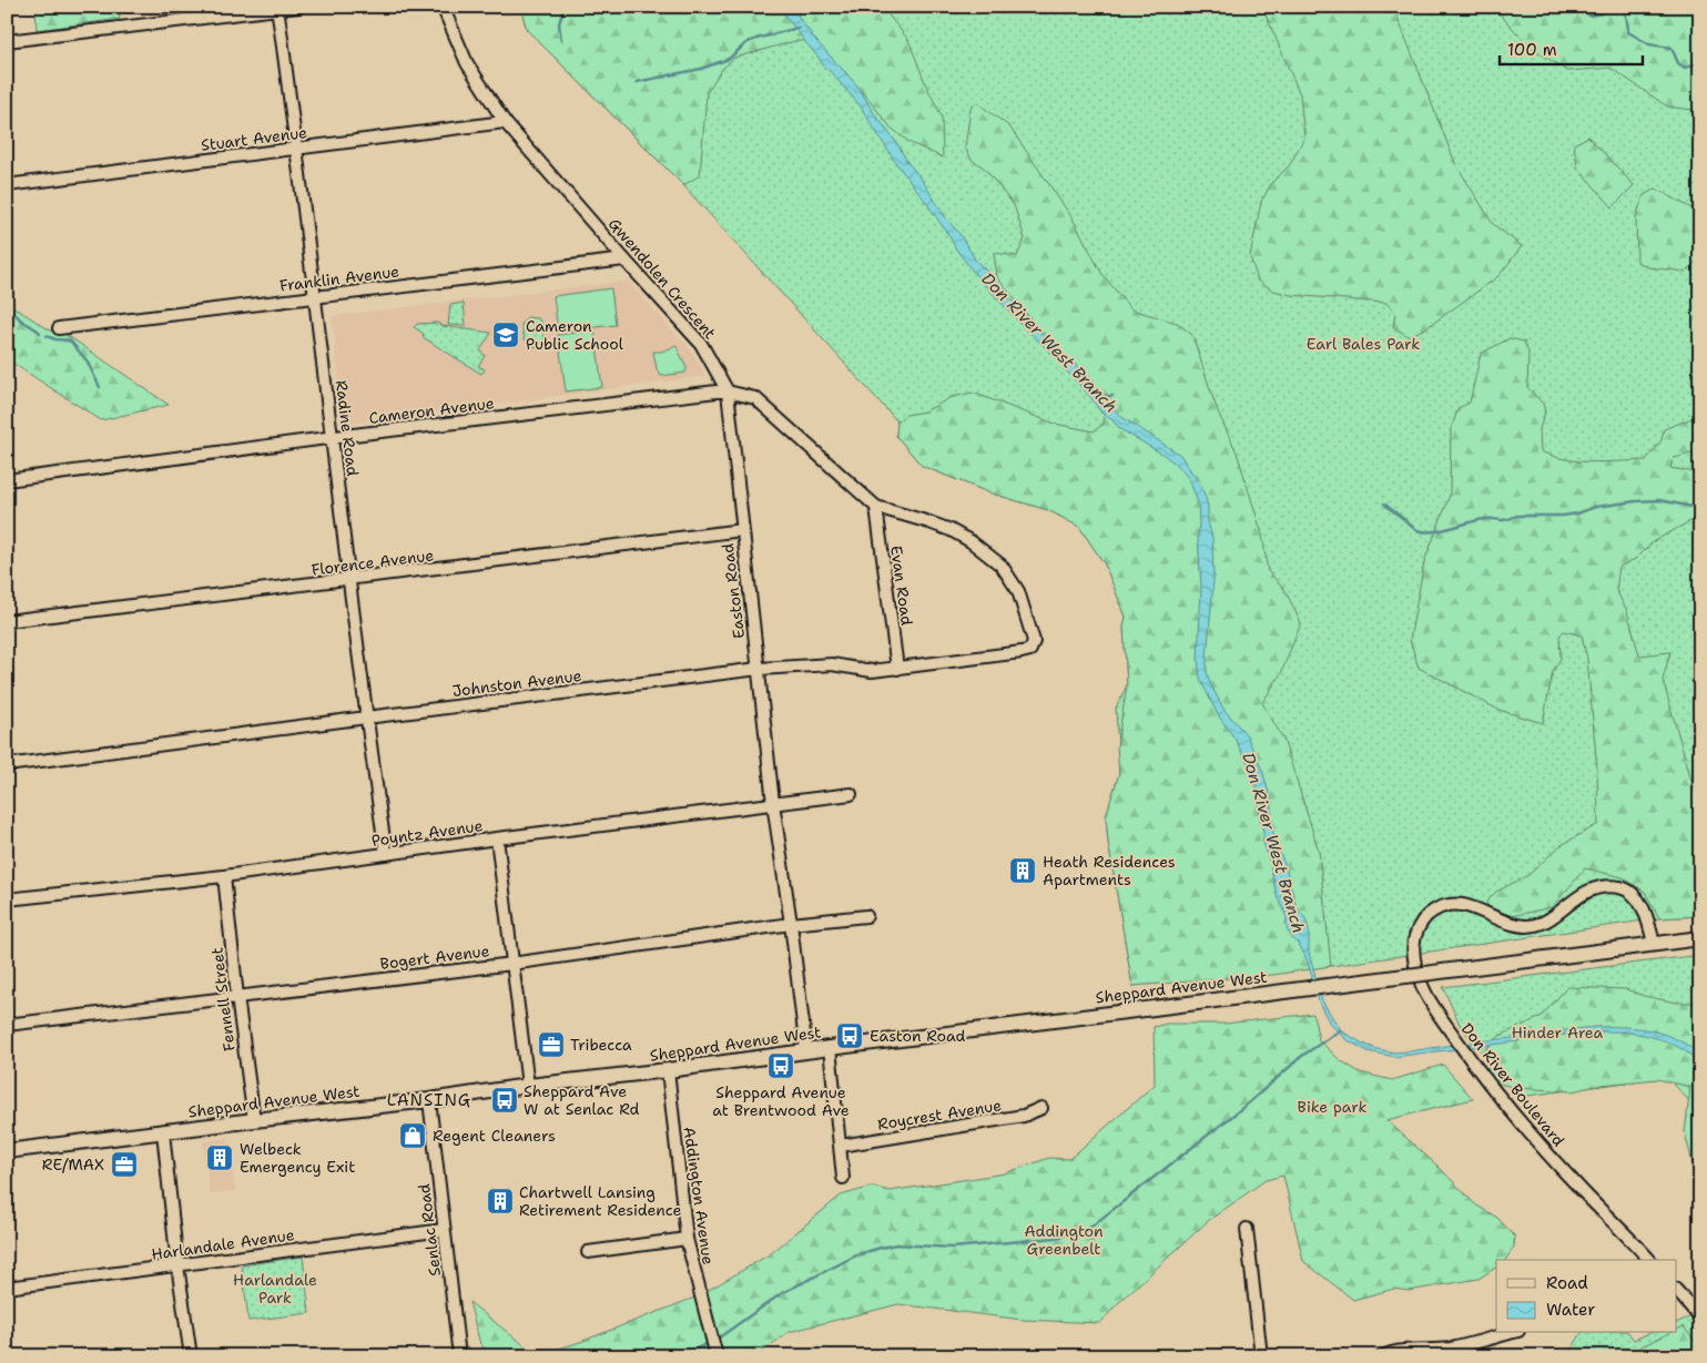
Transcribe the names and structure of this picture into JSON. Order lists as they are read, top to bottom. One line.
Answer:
{"streets":{"main road":["Sheppard Avenue West"],"street":["Stuart Avenue","Franklin Avenue","Gwendolen Crescent","Cameron Avenue","Radine Road","Florence Avenue","Evan Road","Easton Road","Johnston Avenue","Poyntz Avenue","Bogert Avenue","Fennell Street","Don River Boulevard","Roycrest Avenue","Addington Avenue","Senlac Road","Harlandale Avenue"]},"crossings":[["Stuart Avenue","Gwendolen Crescent"],["Stuart Avenue","Radine Road"],["Franklin Avenue","Gwendolen Crescent"],["Franklin Avenue","Radine Road"],["Gwendolen Crescent","Cameron Avenue"],["Gwendolen Crescent","Easton Road"],["Cameron Avenue","Radine Road"],["Cameron Avenue","Easton Road"],["Radine Road","Florence Avenue"],["Radine Road","Johnston Avenue"],["Radine Road","Poyntz Avenue"],["Florence Avenue","Easton Road"],["Evan Road","Johnston Avenue"],["Easton Road","Johnston Avenue"],["Easton Road","Poyntz Avenue"],["Easton Road","Bogert Avenue"],["Easton Road","Sheppard Avenue West"],["Poyntz Avenue","Fennell Street"],["Bogert Avenue","Fennell Street"],["Sheppard Avenue West","Fennell Street"],["Sheppard Avenue West","Don River Boulevard"],["Sheppard Avenue West","Addington Avenue"],["Sheppard Avenue West","Senlac Road"],["Senlac Road","Harlandale Avenue"]],"districts":["LANSING"],"water":["Don River West Branch"],"parks":["Earl Bales Park","Hinder Area","Bike park","Addington Greenbelt","Harlandale Park"],"places":{"school or university":["Cameron Public School"],"building":["Heath Residences Apartments","Welbeck Emergency Exit","Chartwell Lansing Retirement Residence"],"bus stop":["Easton Road","Sheppard Avenue at Brentwood Ave","Sheppard Ave W at Senlac Rd"],"office":["Tribecca","RE/MAX"],"shop":["Regent Cleaners"]},"legend":["Road","Water"],"scale_bar":"100 m"}
